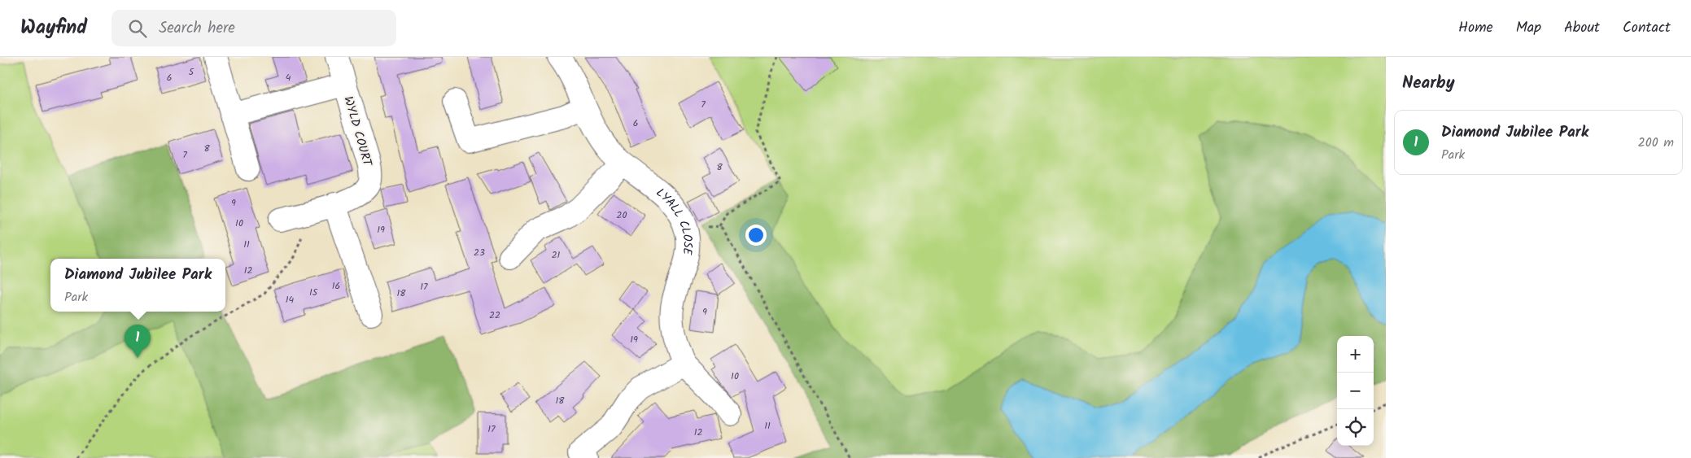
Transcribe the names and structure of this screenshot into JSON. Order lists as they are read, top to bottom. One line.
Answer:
{"streets":{"street":["WYLD COURT","LYALL CLOSE"]},"house_numbers":["5","6","4","7","6","8","7","8","9","20","10","19","11","23","21","12","16","17","15","18","14","9","22","19","10","18","11","17","12"],"page":{"header":"Wayfind","search":"Search here","nav":["Home","Map","About","Contact"],"heading":"Nearby","list":[{"mark":"1","name":"Diamond Jubilee Park","note":"Park","value":"200 m"}],"popup":["Diamond Jubilee Park","Park"],"pins":"1","map_buttons":["+","−"]}}
